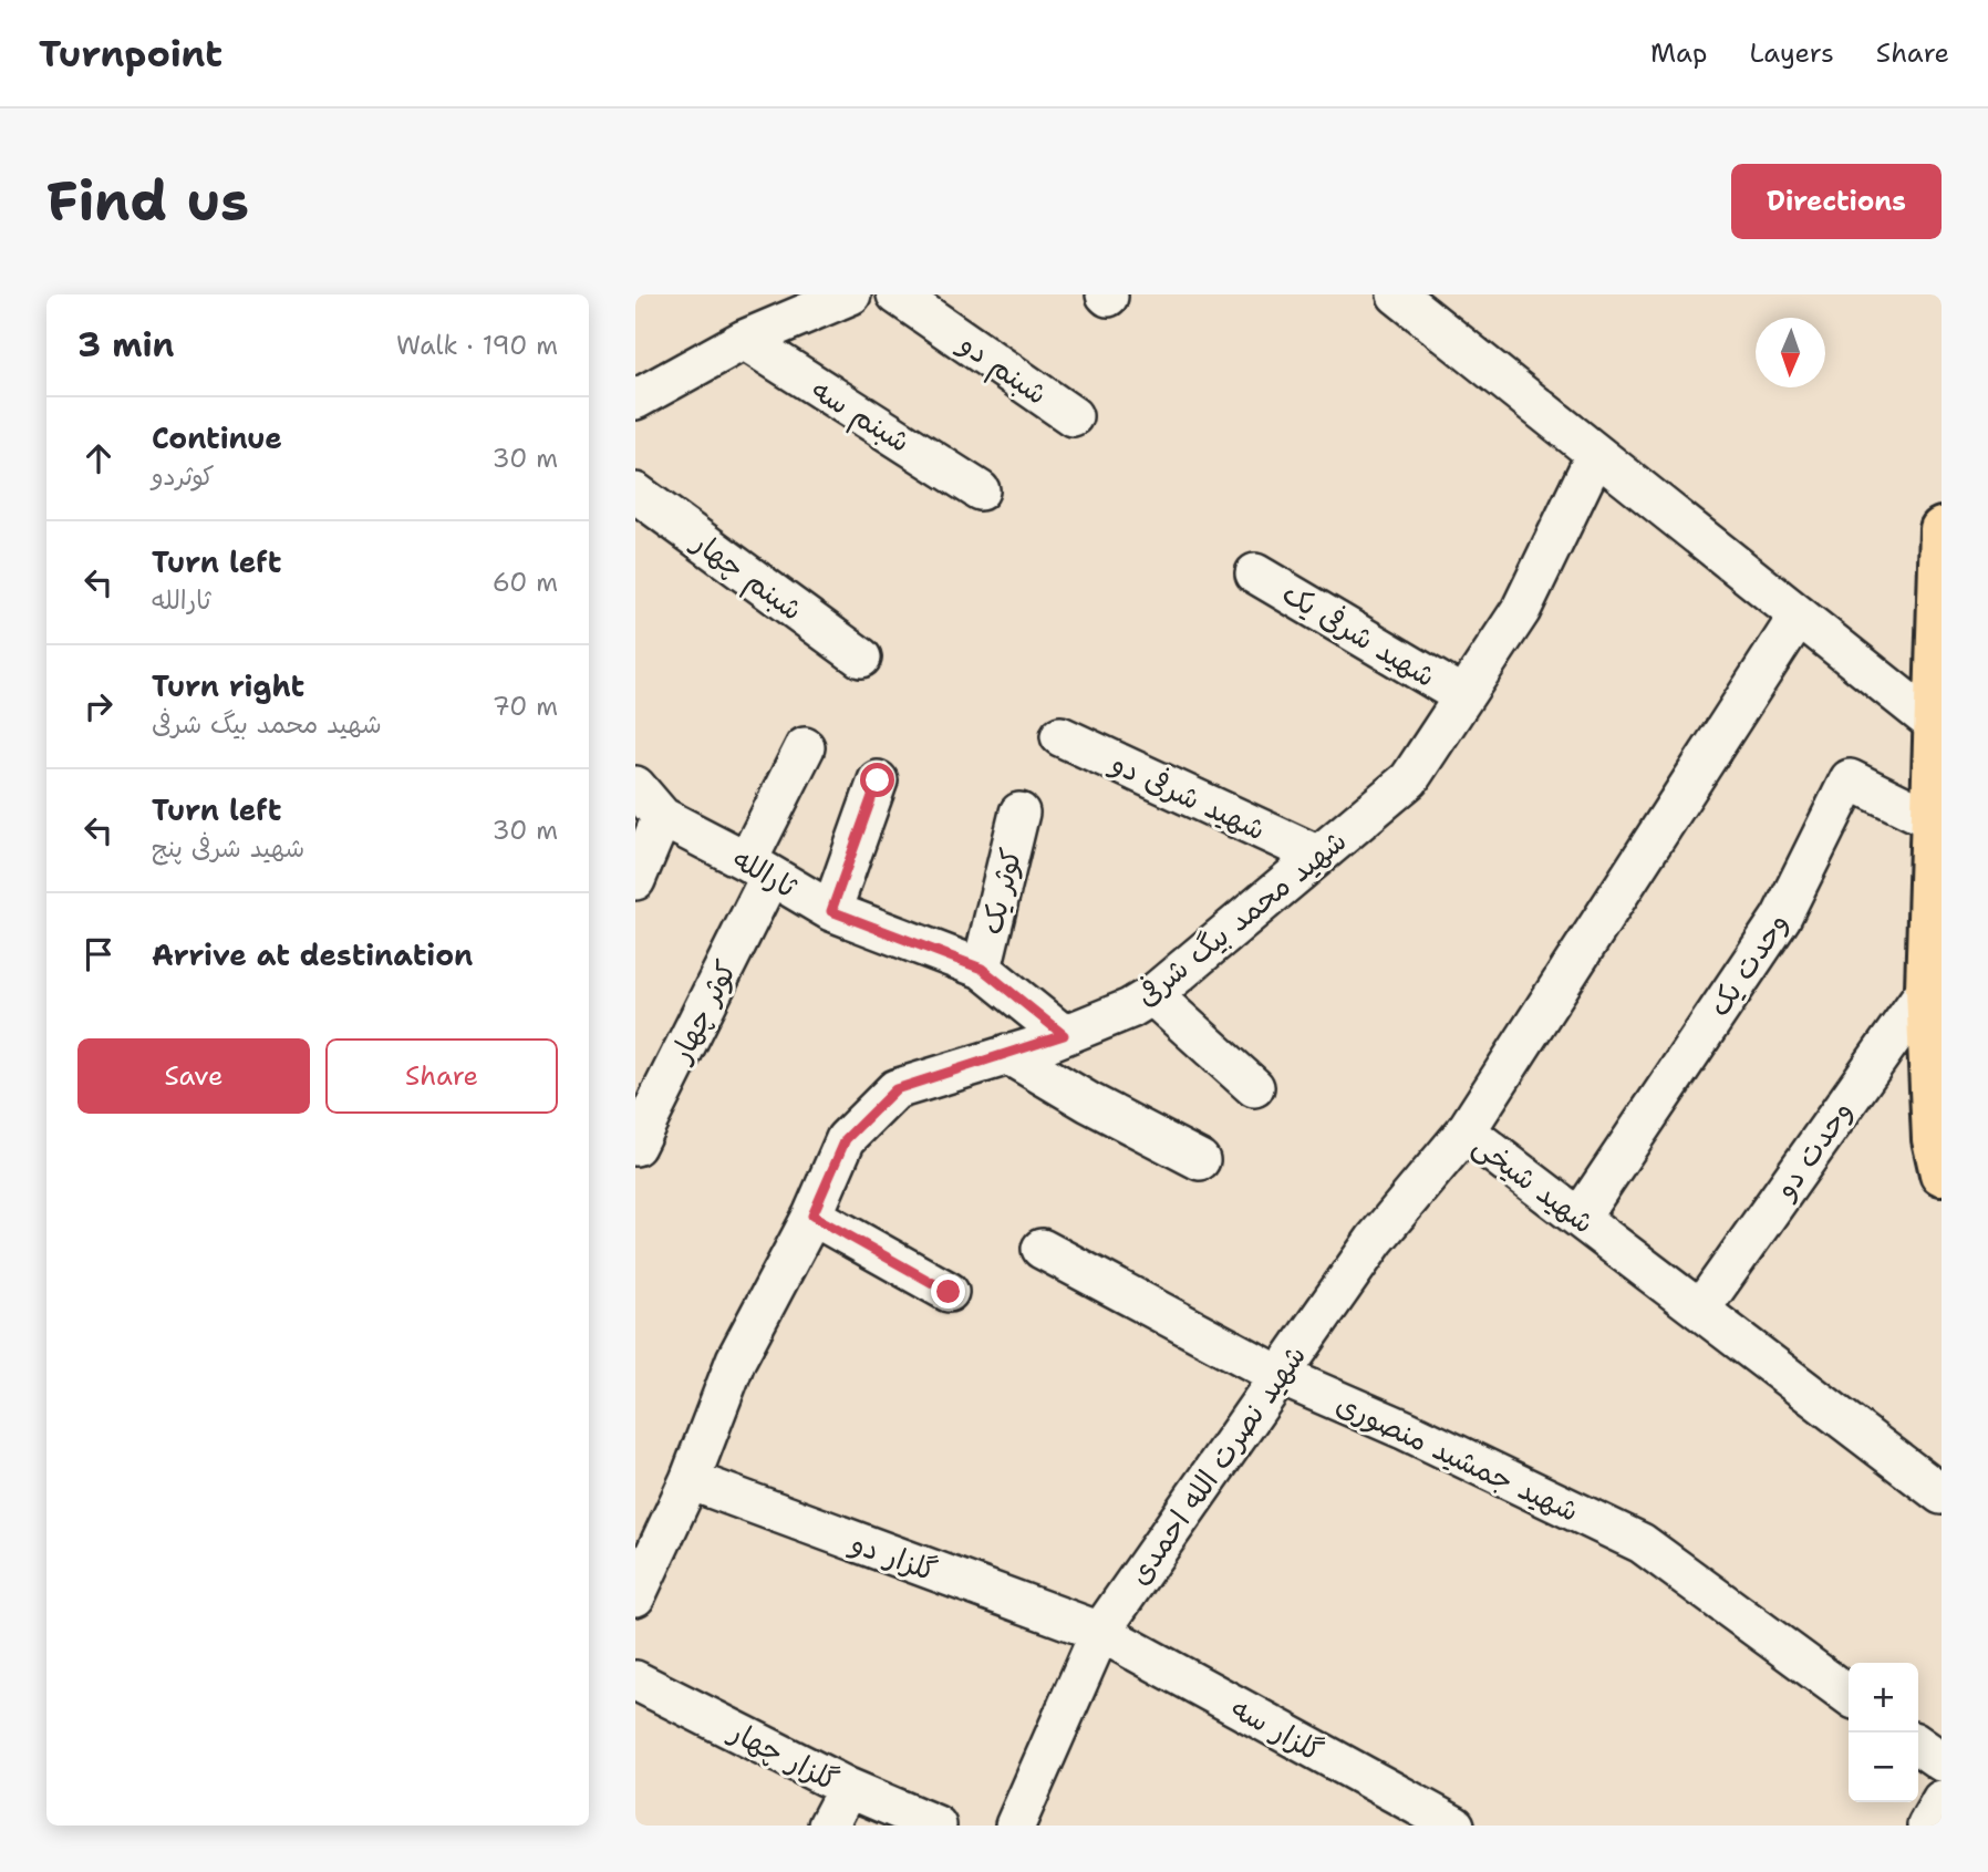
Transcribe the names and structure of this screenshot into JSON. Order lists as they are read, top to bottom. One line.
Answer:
{"streets":{"street":["شبنم دو","شبنم سه","شبنم چهار","شهید شرفی یک","شهید شرفی دو","ثارالله","کوثر یک","شهید محمد بیگ شرفی","وحدت یک","کوثر چهار","وحدت دو","شهید شیخی","شهید جمشید منصوری","شهید نصرت الله احمدی","گلزار دو","گلزار سه","گلزار چهار"]},"crossings":[["شهید شرفی یک","شهید محمد بیگ شرفی"],["شهید شرفی دو","شهید محمد بیگ شرفی"],["ثارالله","کوثر یک"],["ثارالله","شهید محمد بیگ شرفی"],["ثارالله","کوثر چهار"],["شهید محمد بیگ شرفی","گلزار دو"],["وحدت یک","شهید شیخی"],["وحدت دو","شهید شیخی"],["شهید شیخی","شهید نصرت الله احمدی"],["شهید جمشید منصوری","شهید نصرت الله احمدی"],["شهید نصرت الله احمدی","گلزار دو"],["شهید نصرت الله احمدی","گلزار سه"],["گلزار دو","گلزار سه"]],"north":"bottom","page":{"header":"Turnpoint","nav":["Map","Layers","Share"],"buttons":["Directions",["Save","Share"]],"title":"Find us","heading":["3 min","Walk · 190 m"],"list":[["Continue","کوثردو","30 m"],["Turn left","ثارالله","60 m"],["Turn right","شهید محمد بیگ شرفی","70 m"],["Turn left","شهید شرفی پنج","30 m"],"Arrive at destination"],"map_buttons":["+","−"]}}
